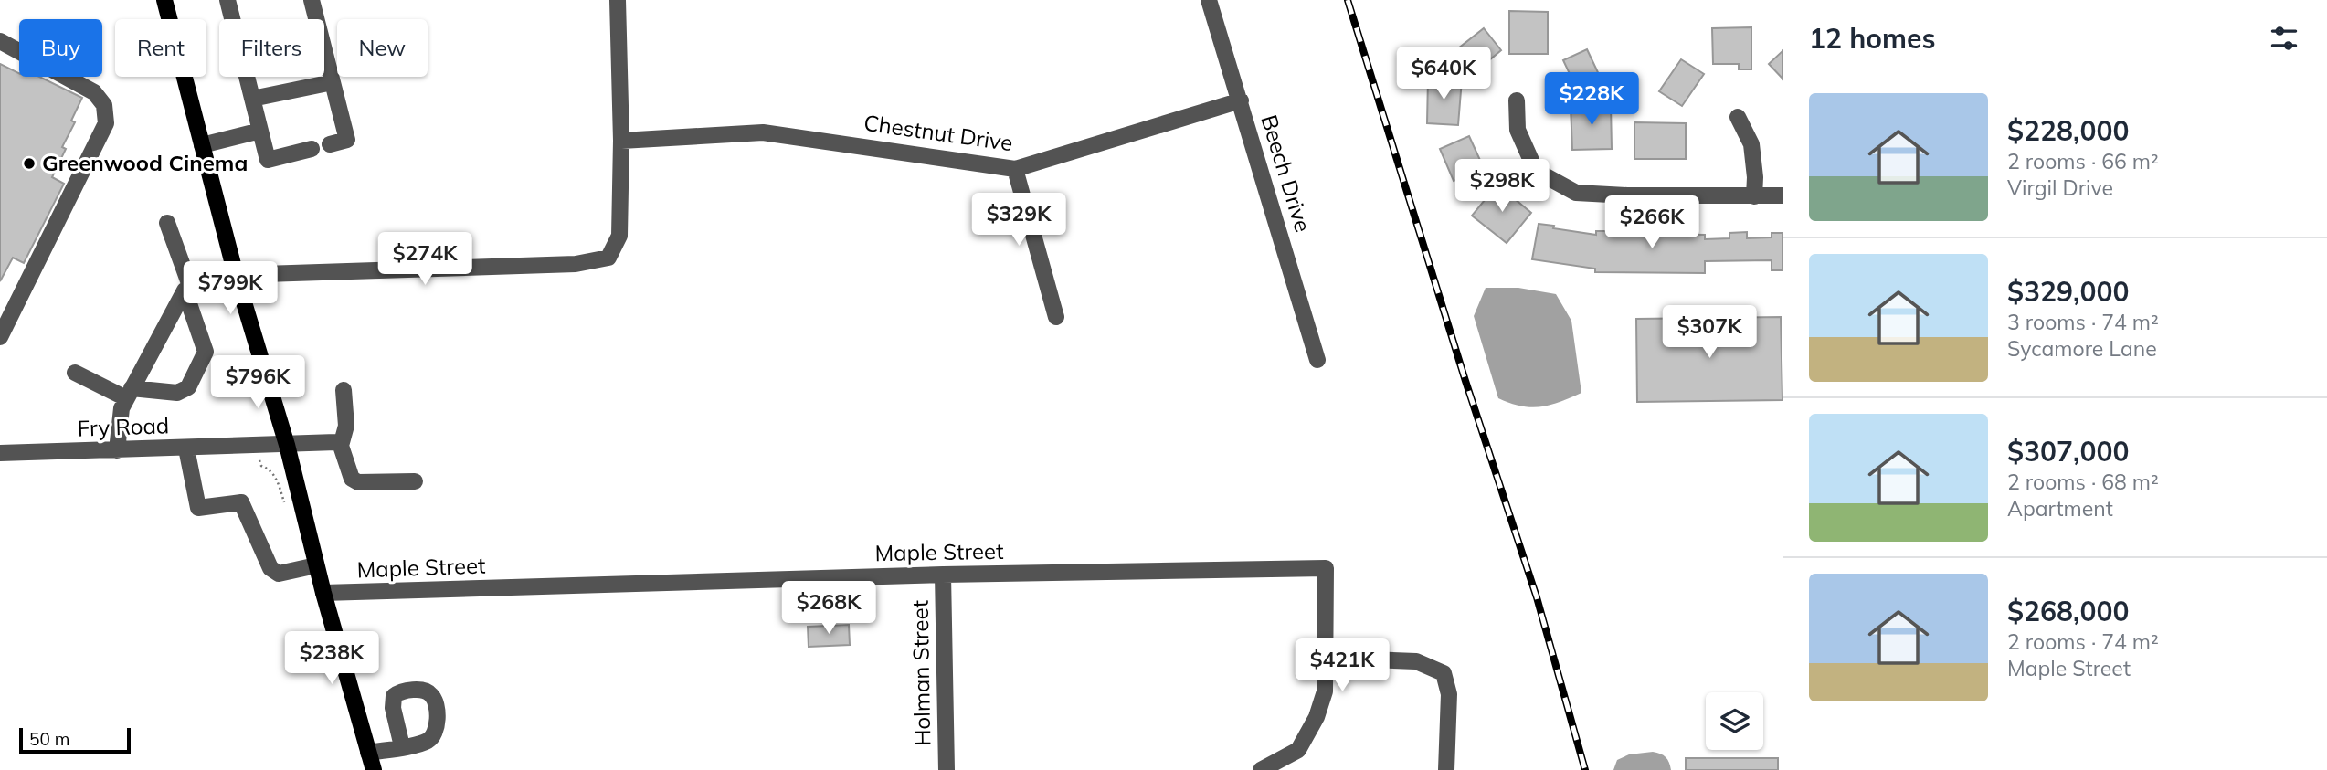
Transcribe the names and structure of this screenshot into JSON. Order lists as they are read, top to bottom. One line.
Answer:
{"streets":{"street":["Chestnut Drive","Beech Drive","Fry Road","Maple Street","Holman Street"]},"crossings":[["Chestnut Drive","Beech Drive"],["Maple Street","Holman Street"]],"places":["Greenwood Cinema"],"scale_bar":"50 m","page":{"heading":"12 homes","chip":["Buy","Rent","Filters","New"],"price":["$640K","$228K","$298K","$329K","$266K","$274K","$799K","$307K","$796K","$268K","$238K","$421K"],"list":[{"name":"$228,000","note":"2 rooms · 66 m² · Virgil Drive"},{"name":"$329,000","note":"3 rooms · 74 m² · Sycamore Lane"},{"name":"$307,000","note":"2 rooms · 68 m² · Apartment"},{"name":"$268,000","note":"2 rooms · 74 m² · Maple Street"}],"scale":"50 m"}}
